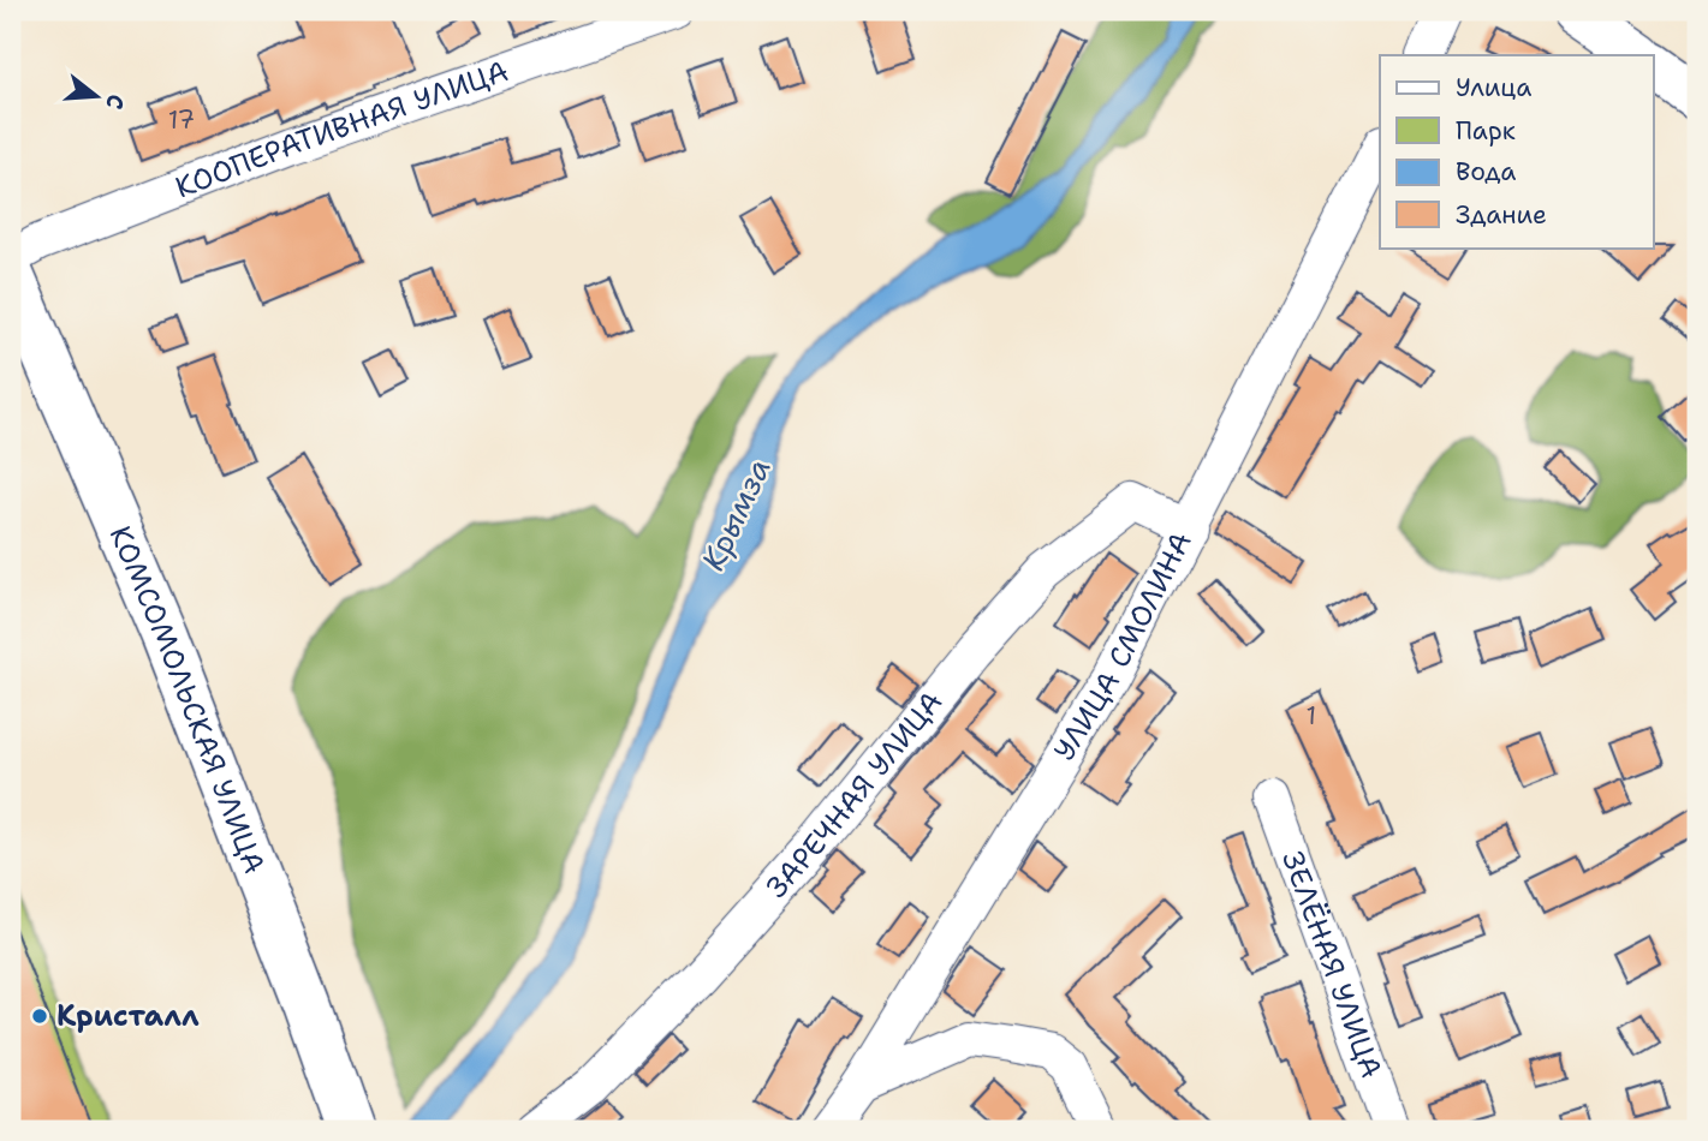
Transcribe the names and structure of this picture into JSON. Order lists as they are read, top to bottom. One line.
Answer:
{"streets":{"main road":["КОМСОМОЛЬСКАЯ УЛИЦА"],"street":["КООПЕРАТИВНАЯ УЛИЦА","УЛИЦА СМОЛИНА","ЗАРЕЧНАЯ УЛИЦА","ЗЕЛЁНАЯ УЛИЦА"]},"crossings":[["УЛИЦА СМОЛИНА","ЗАРЕЧНАЯ УЛИЦА"]],"water":["Крымза"],"places":["Кристалл"],"house_numbers":["17","1"],"legend":["Улица","Парк","Вода","Здание"],"north":"right"}
